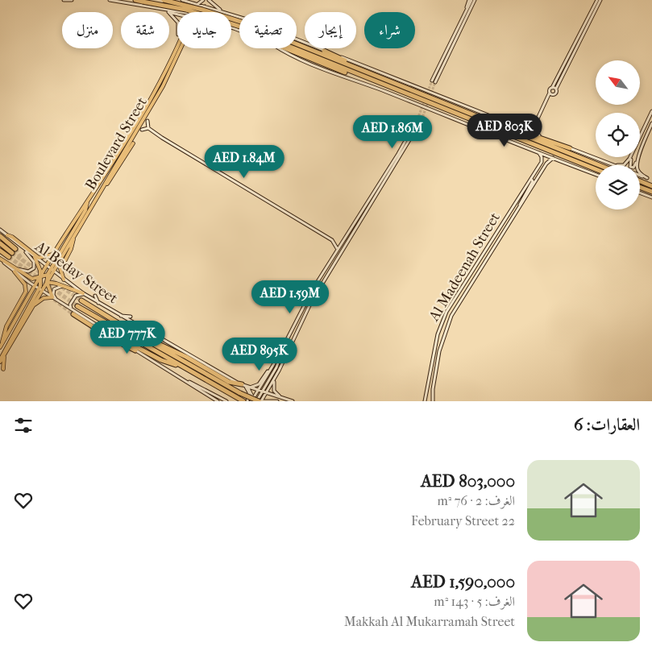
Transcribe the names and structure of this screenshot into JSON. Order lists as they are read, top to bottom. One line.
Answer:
{"streets":{"highway":["Al Beday Street"],"main road":["Boulevard Street","Al Madeenah Street"]},"crossings":[["Boulevard Street","Al Beday Street"]],"north":"top left","page":{"chip":["شراء","إيجار","تصفية","جديد","شقة","منزل"],"price":["AED 803K","AED 1.86M","AED 1.84M","AED 1.59M","AED 777K","AED 895K"],"heading":"العقارات: 6","list":[{"name":"AED 803,000","note":"الغرف: 2 · 76 m² · 22 February Street"},{"name":"AED 1,590,000","note":"الغرف: 5 · 143 m² · Makkah Al Mukarramah Street"}]}}
